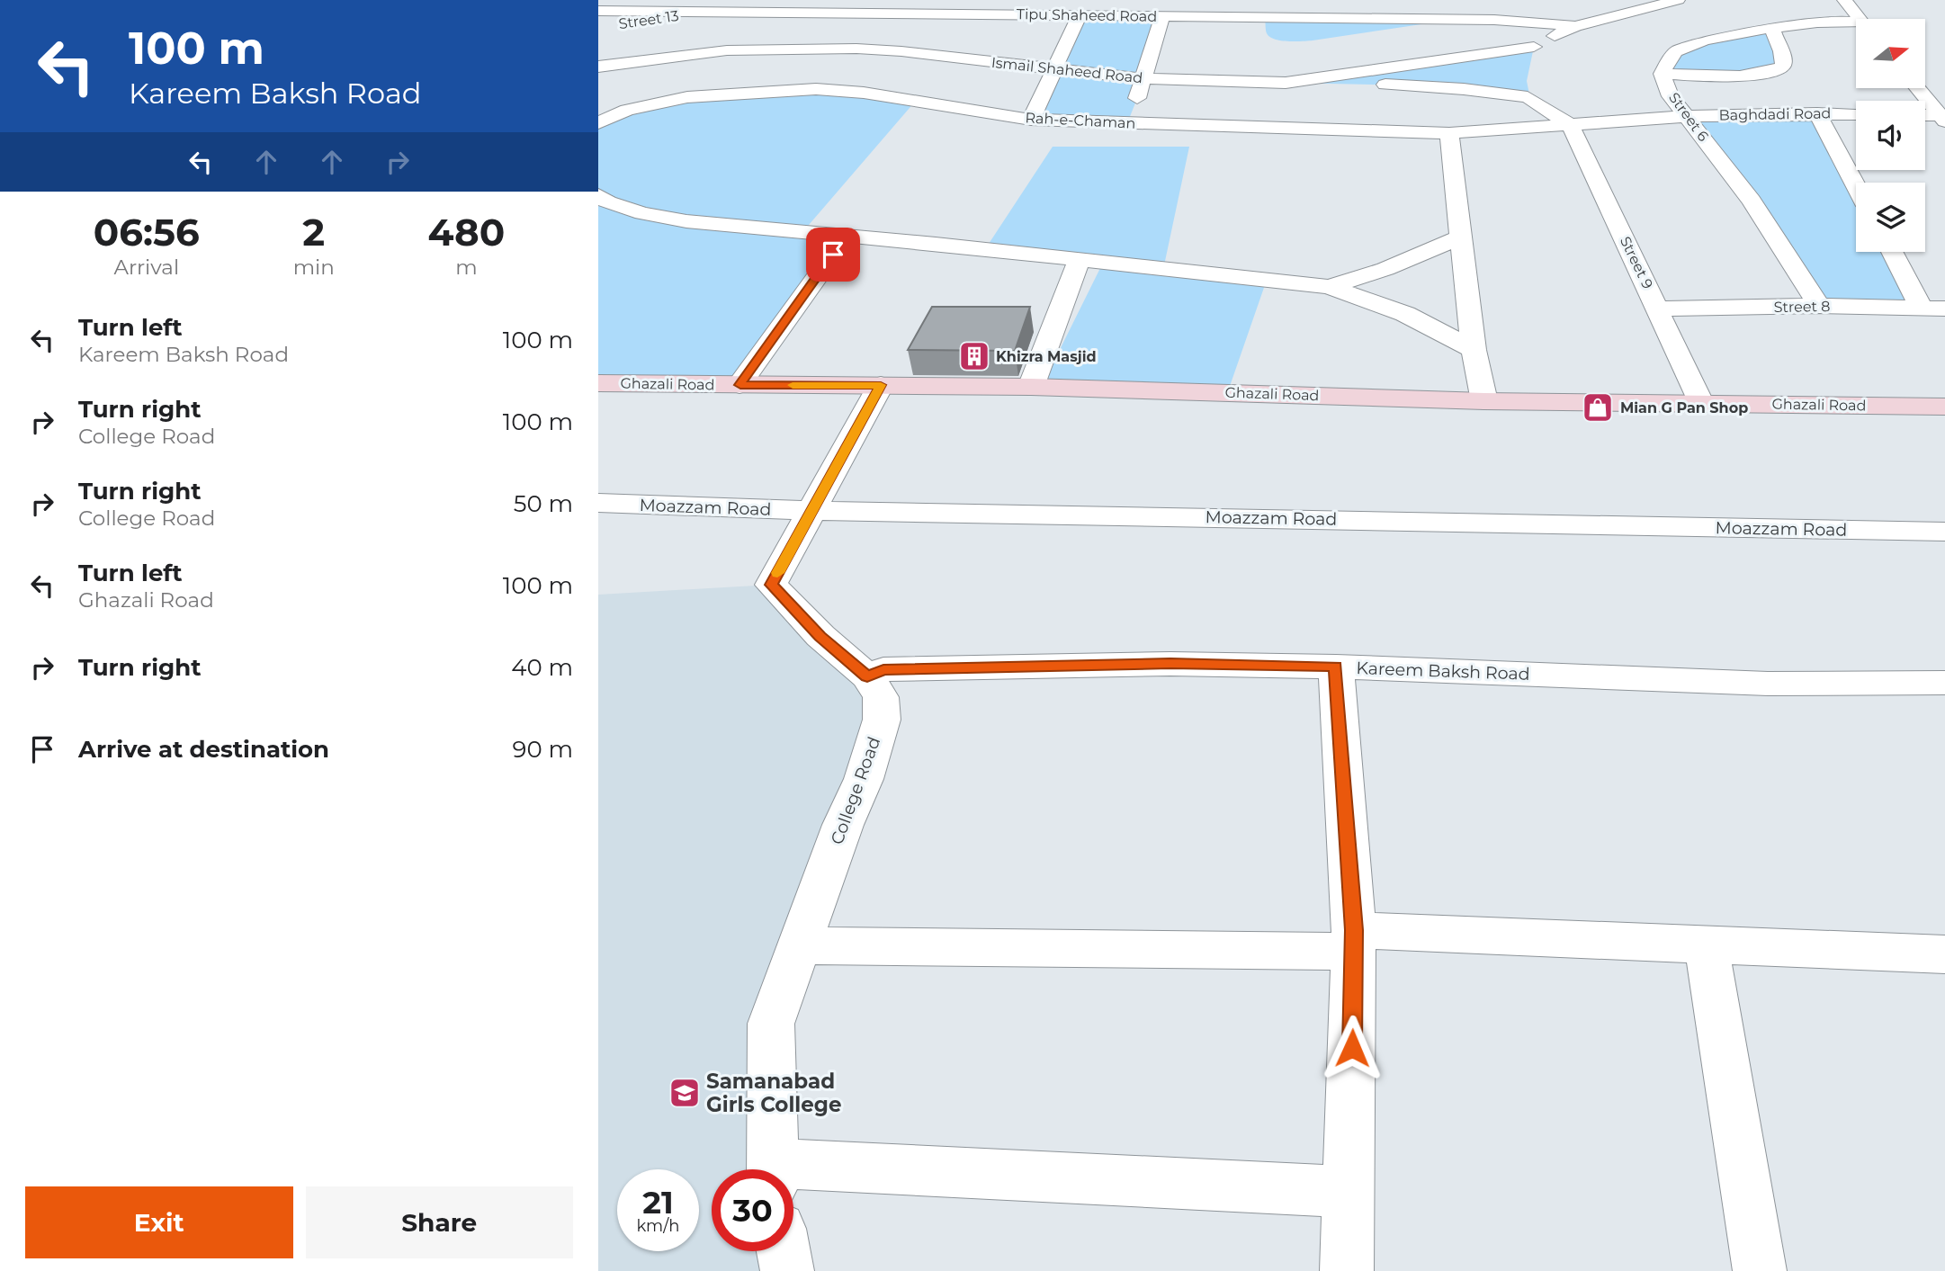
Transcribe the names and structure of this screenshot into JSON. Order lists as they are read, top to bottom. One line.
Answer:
{"streets":{"main road":["Ghazali Road"],"street":["Tipu Shaheed Road","Street 13","Ismail Shaheed Road","Baghdadi Road","Street 6","Rah-e-Chaman","Street 9","Street 8","Moazzam Road","Kareem Baksh Road","College Road"]},"crossings":[["Tipu Shaheed Road","Street 13"],["Tipu Shaheed Road","Ismail Shaheed Road"],["Baghdadi Road","Street 6"],["Baghdadi Road","Rah-e-Chaman"],["Baghdadi Road","Street 9"],["Street 6","Street 8"],["Rah-e-Chaman","Street 9"],["Street 9","Street 8"],["Street 9","Ghazali Road"],["Ghazali Road","College Road"],["Moazzam Road","College Road"],["Kareem Baksh Road","College Road"]],"places":{"building":["Khizra Masjid"],"shop":["Mian G Pan Shop"],"school or university":["Samanabad Girls College"]},"north":"right","page":{"turn":["100 m","Kareem Baksh Road"],"eta":["06:56","Arrival","2","min","480","m"],"list":[{"name":"Turn left","note":"Kareem Baksh Road","value":"100 m"},{"name":"Turn right","note":"College Road","value":"100 m"},{"name":"Turn right","note":"College Road","value":"50 m"},{"name":"Turn left","note":"Ghazali Road","value":"100 m"},{"name":"Turn right","value":"40 m"},{"name":"Arrive at destination","value":"90 m"}],"speed":"21 km/h","limit":"30","buttons":["Exit","Share"]}}
